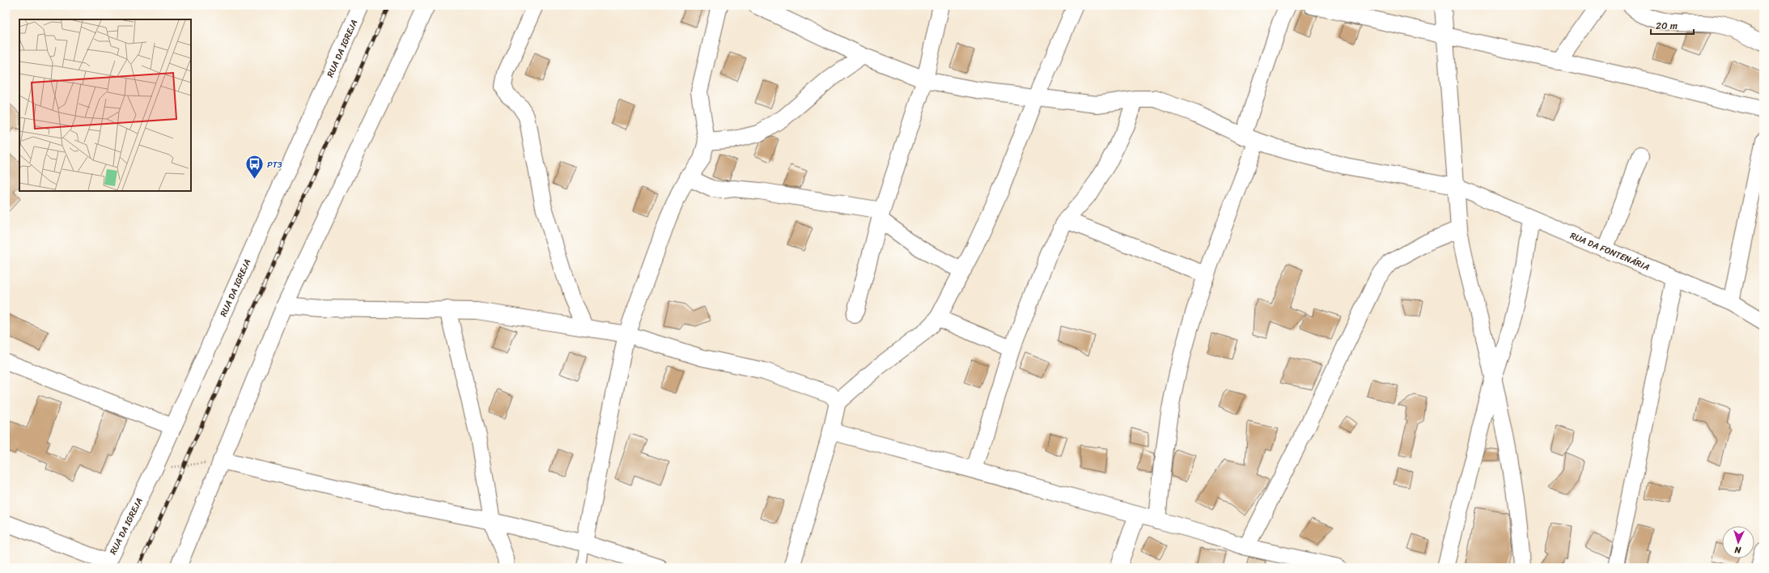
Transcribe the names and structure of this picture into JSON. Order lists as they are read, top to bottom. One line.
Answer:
{"streets":{"street":["RUA DA IGREJA","RUA DA FONTENÁRIA"]},"places":{"bus stop":["PT3"]},"scale_bar":"20 m","north":"bottom"}
